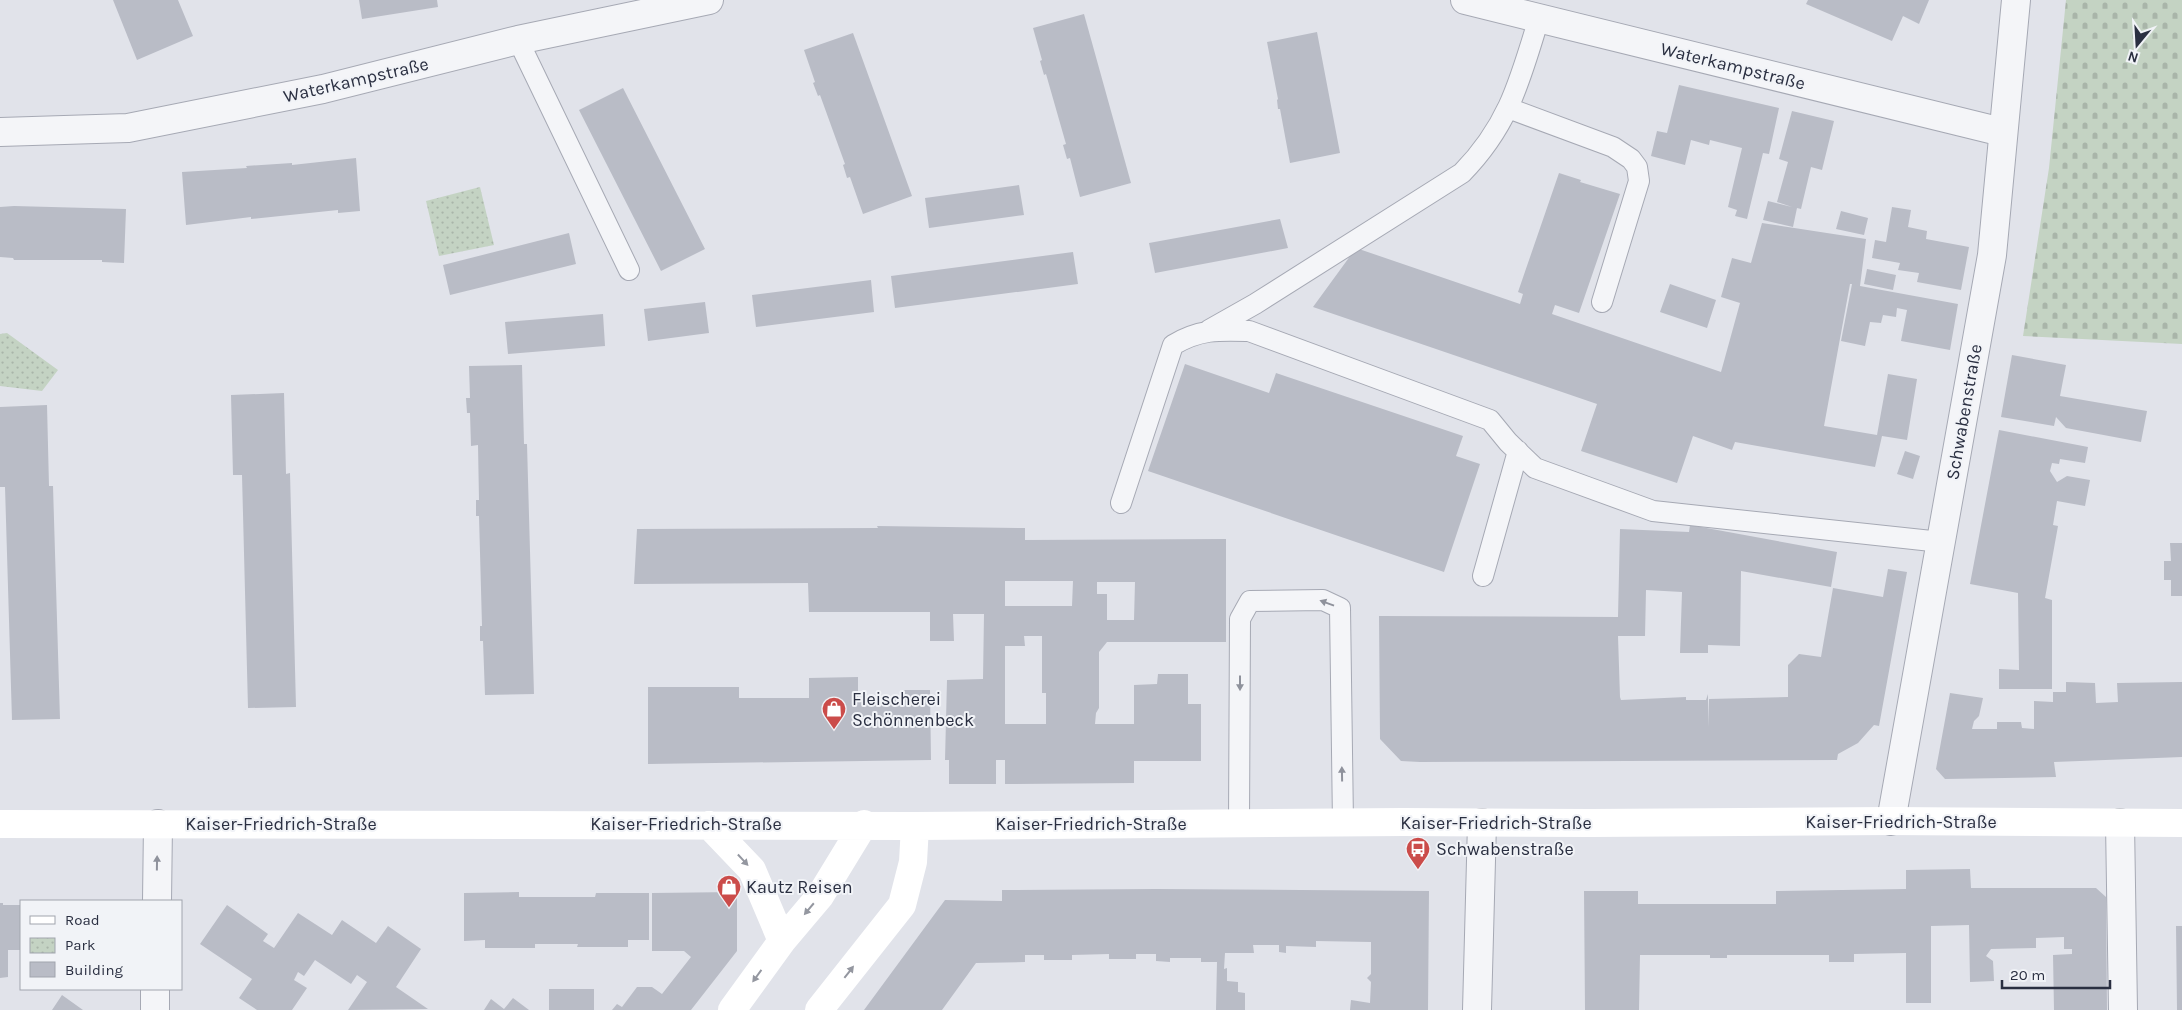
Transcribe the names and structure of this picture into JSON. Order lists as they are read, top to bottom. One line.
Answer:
{"streets":{"main road":["Kaiser-Friedrich-Straße"],"street":["Waterkampstraße","Schwabenstraße"]},"crossings":[["Waterkampstraße","Schwabenstraße"],["Schwabenstraße","Kaiser-Friedrich-Straße"]],"places":{"shop":["Fleischerei Schönnenbeck","Kautz Reisen"],"bus stop":["Schwabenstraße"]},"legend":["Road","Park","Building"],"scale_bar":"20 m","north":"bottom"}
